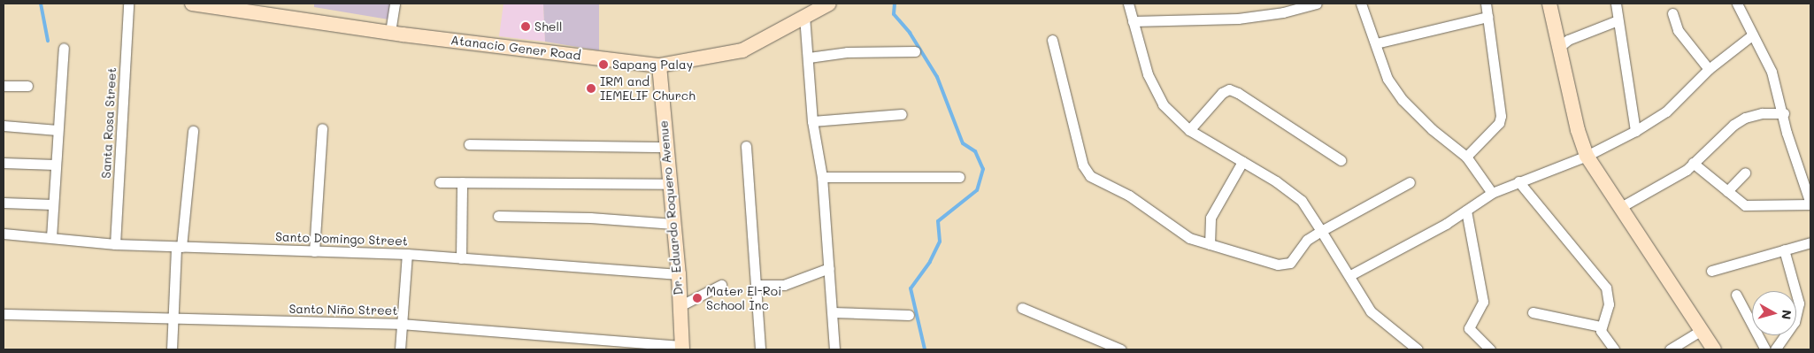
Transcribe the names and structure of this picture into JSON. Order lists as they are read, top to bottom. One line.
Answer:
{"streets":{"main road":["Atanacio Gener Road","Dr. Eduardo Roquero Avenue"],"street":["Santa Rosa Street","Santo Domingo Street","Santo Niño Street"]},"crossings":[["Atanacio Gener Road","Dr. Eduardo Roquero Avenue"],["Santa Rosa Street","Santo Domingo Street"],["Dr. Eduardo Roquero Avenue","Santo Domingo Street"],["Dr. Eduardo Roquero Avenue","Santo Niño Street"]],"places":["Shell","Sapang Palay","IRM and IEMELIF Church","Mater El-Roi School Inc"],"north":"right"}
